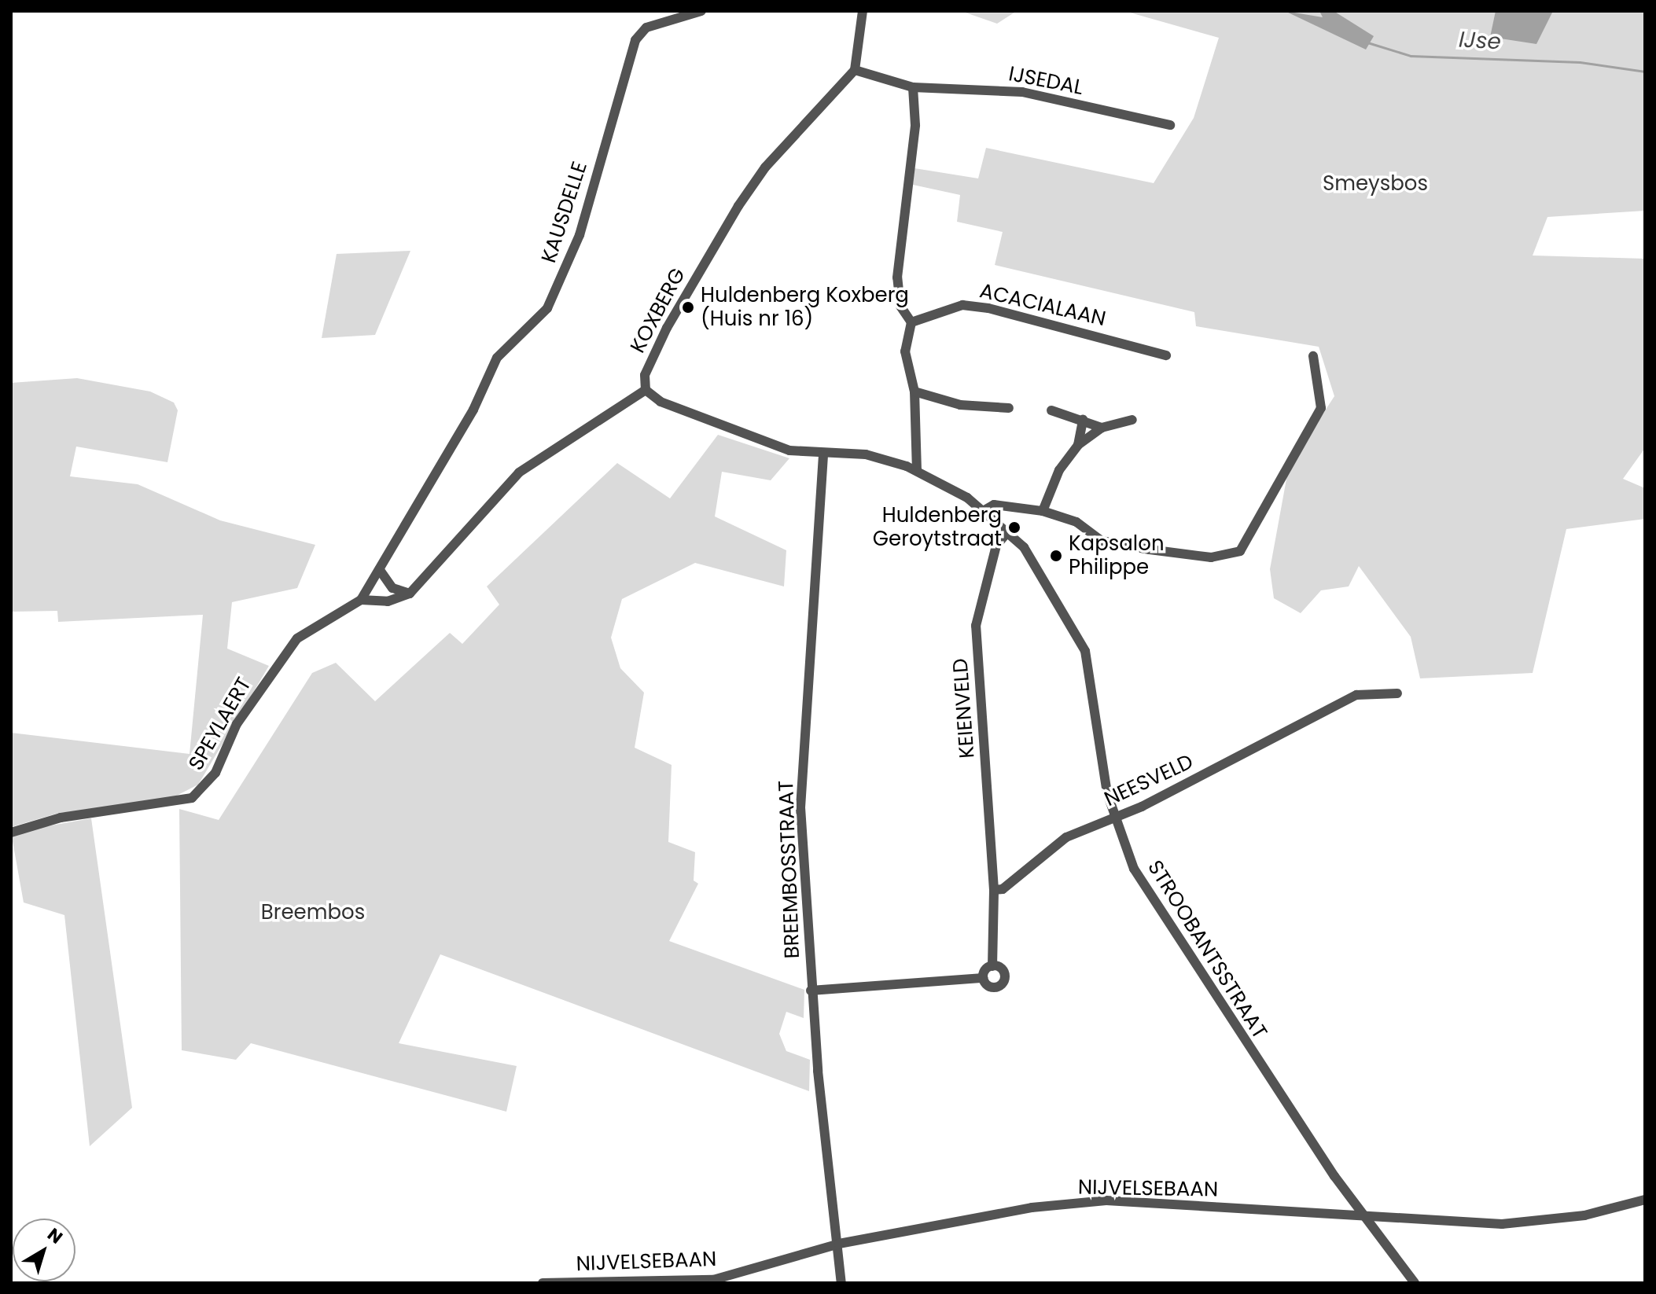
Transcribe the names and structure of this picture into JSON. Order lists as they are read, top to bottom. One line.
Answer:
{"streets":{"street":["IJSEDAL","KAUSDELLE","ACACIALAAN","KOXBERG","KEIENVELD","SPEYLAERT","NEESVELD","BREEMBOSSTRAAT","STROOBANTSSTRAAT","NIJVELSEBAAN"]},"crossings":[["IJSEDAL","KOXBERG"],["KAUSDELLE","SPEYLAERT"],["KEIENVELD","NEESVELD"],["KEIENVELD","STROOBANTSSTRAAT"],["NEESVELD","STROOBANTSSTRAAT"],["BREEMBOSSTRAAT","NIJVELSEBAAN"],["STROOBANTSSTRAAT","NIJVELSEBAAN"]],"water":["IJse"],"parks":["Smeysbos","Breembos"],"places":["Huldenberg Koxberg (Huis nr 16)","Huldenberg Geroytstraat","Kapsalon Philippe"],"north":"top right"}
